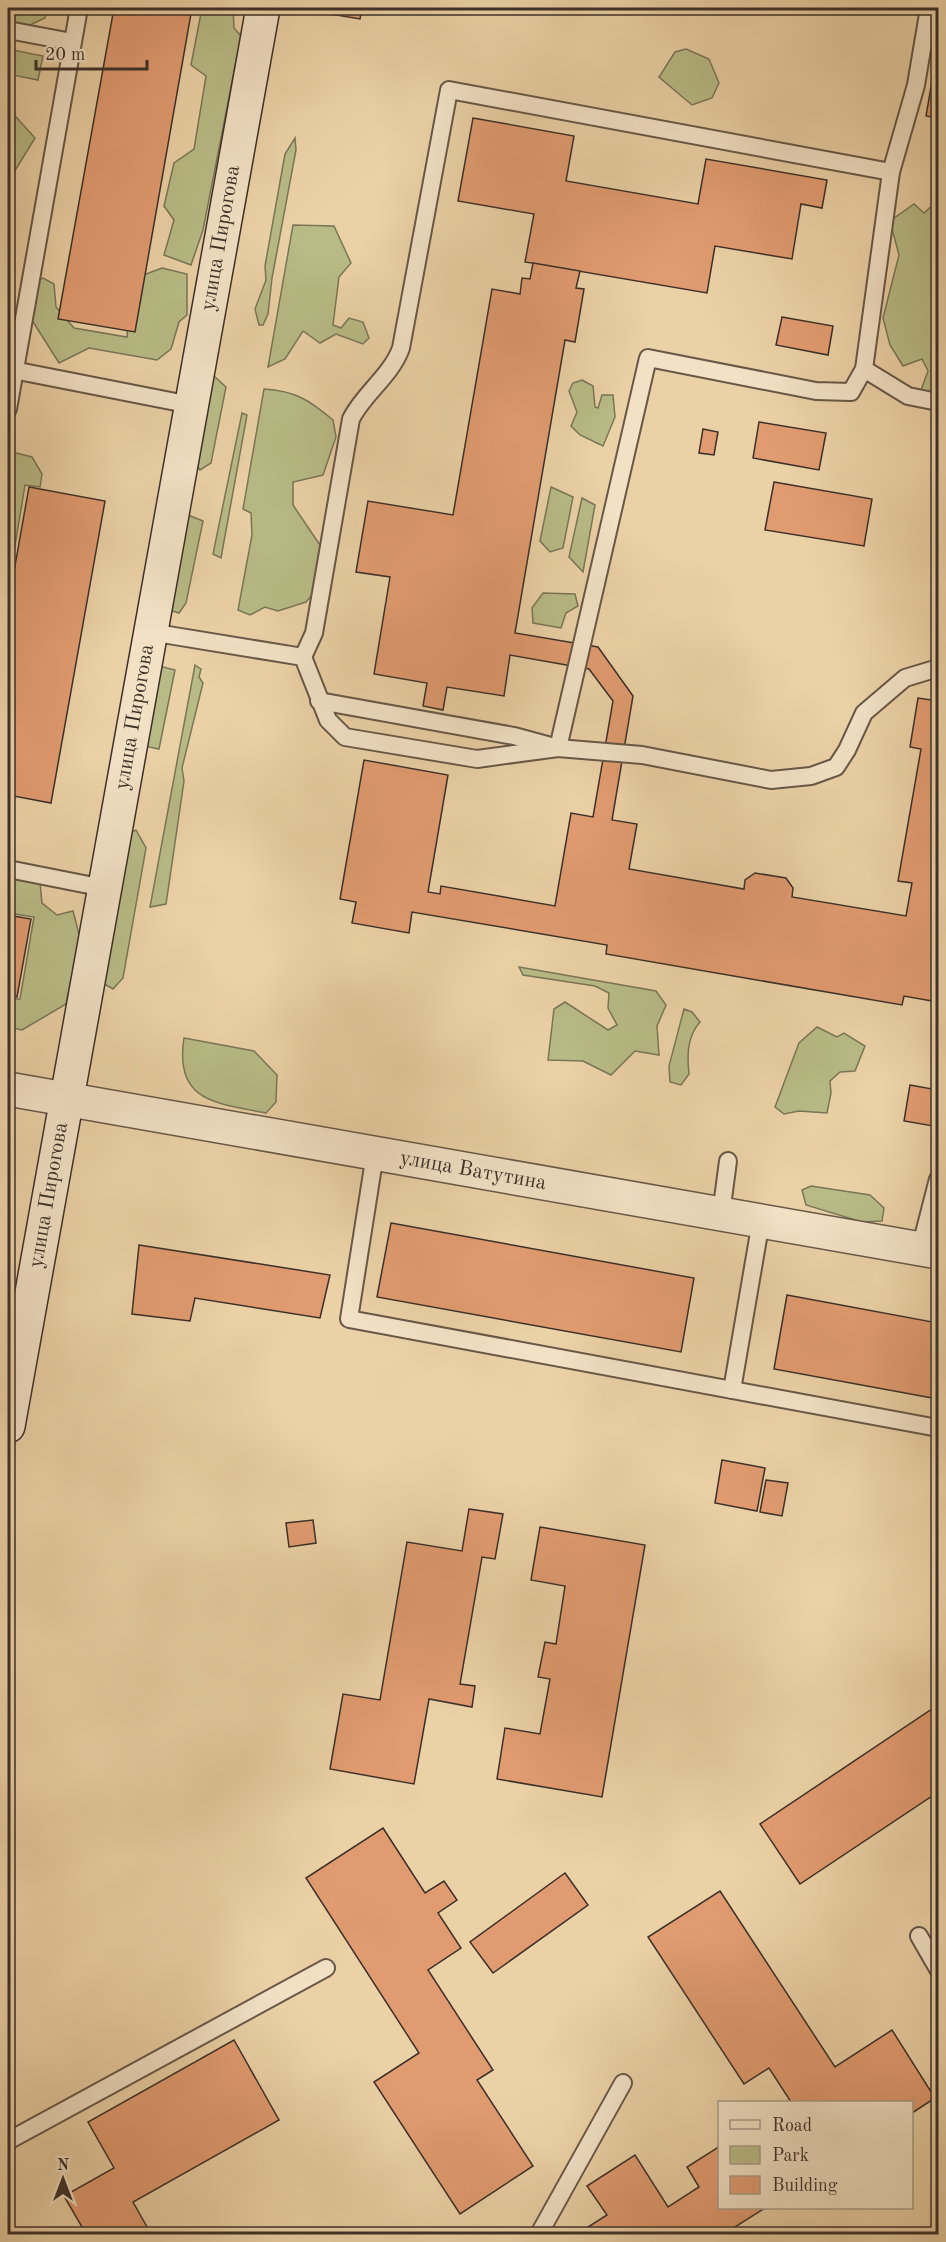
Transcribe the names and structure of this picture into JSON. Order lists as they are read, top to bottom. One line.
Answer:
{"streets":{"street":["улица Пирогова","улица Ватутина"]},"crossings":[["улица Пирогова","улица Ватутина"]],"legend":["Road","Park","Building"],"scale_bar":"20 m","north":"top"}
